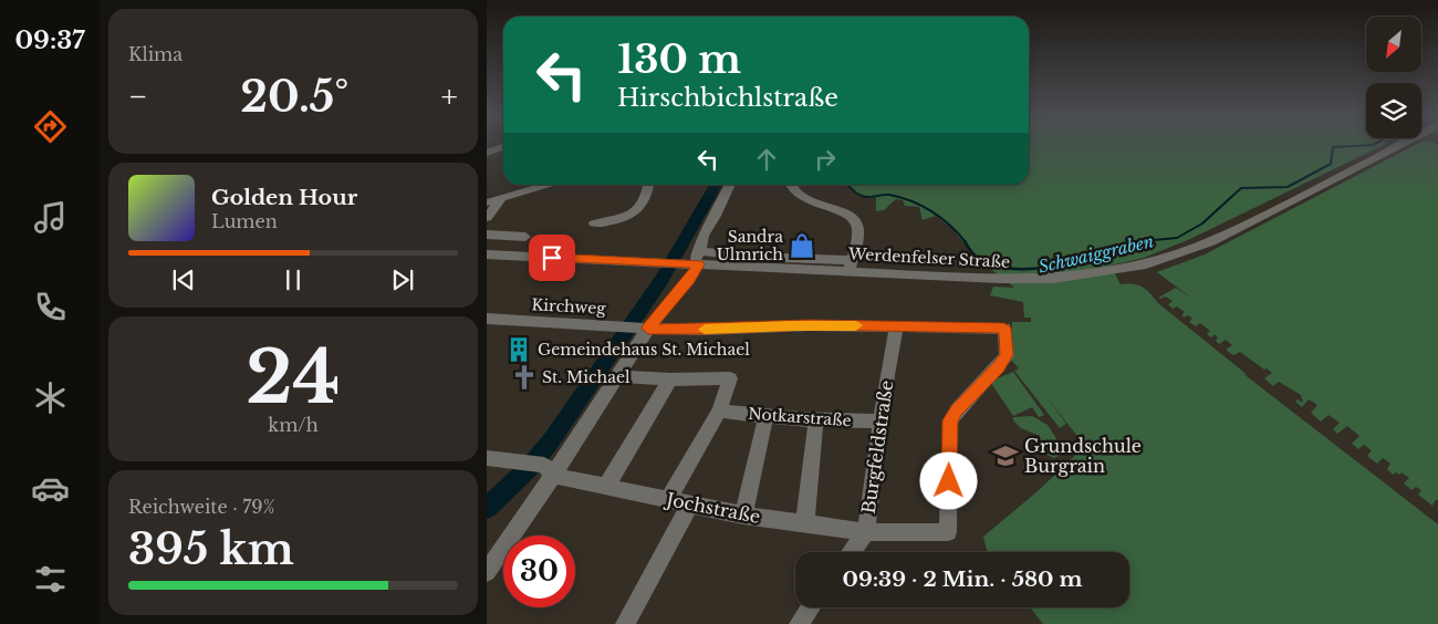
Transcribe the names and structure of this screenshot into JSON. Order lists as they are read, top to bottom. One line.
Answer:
{"streets":{"street":["Werdenfelser Straße","Kirchweg","Notkarstraße","Burgfeldstraße","Jochstraße"]},"crossings":[["Kirchweg","Burgfeldstraße"],["Kirchweg","Jochstraße"],["Notkarstraße","Burgfeldstraße"],["Burgfeldstraße","Jochstraße"]],"water":["Schwaiggraben"],"places":{"shop":["Sandra Ulmrich"],"building":["Gemeindehaus St. Michael"],"church":["St. Michael"],"school or university":["Grundschule Burgrain"]},"north":"bottom left","page":{"tabs":"09:37","tile":["Klima",["24","km/h"],["Reichweite · 79%","395 km"]],"turn":["130 m","Hirschbichlstraße"],"heat":["−","20.5°","+"],"song":["Golden Hour","Lumen"],"limit":"30","trip":"09:39 · 2 Min. · 580 m"}}
